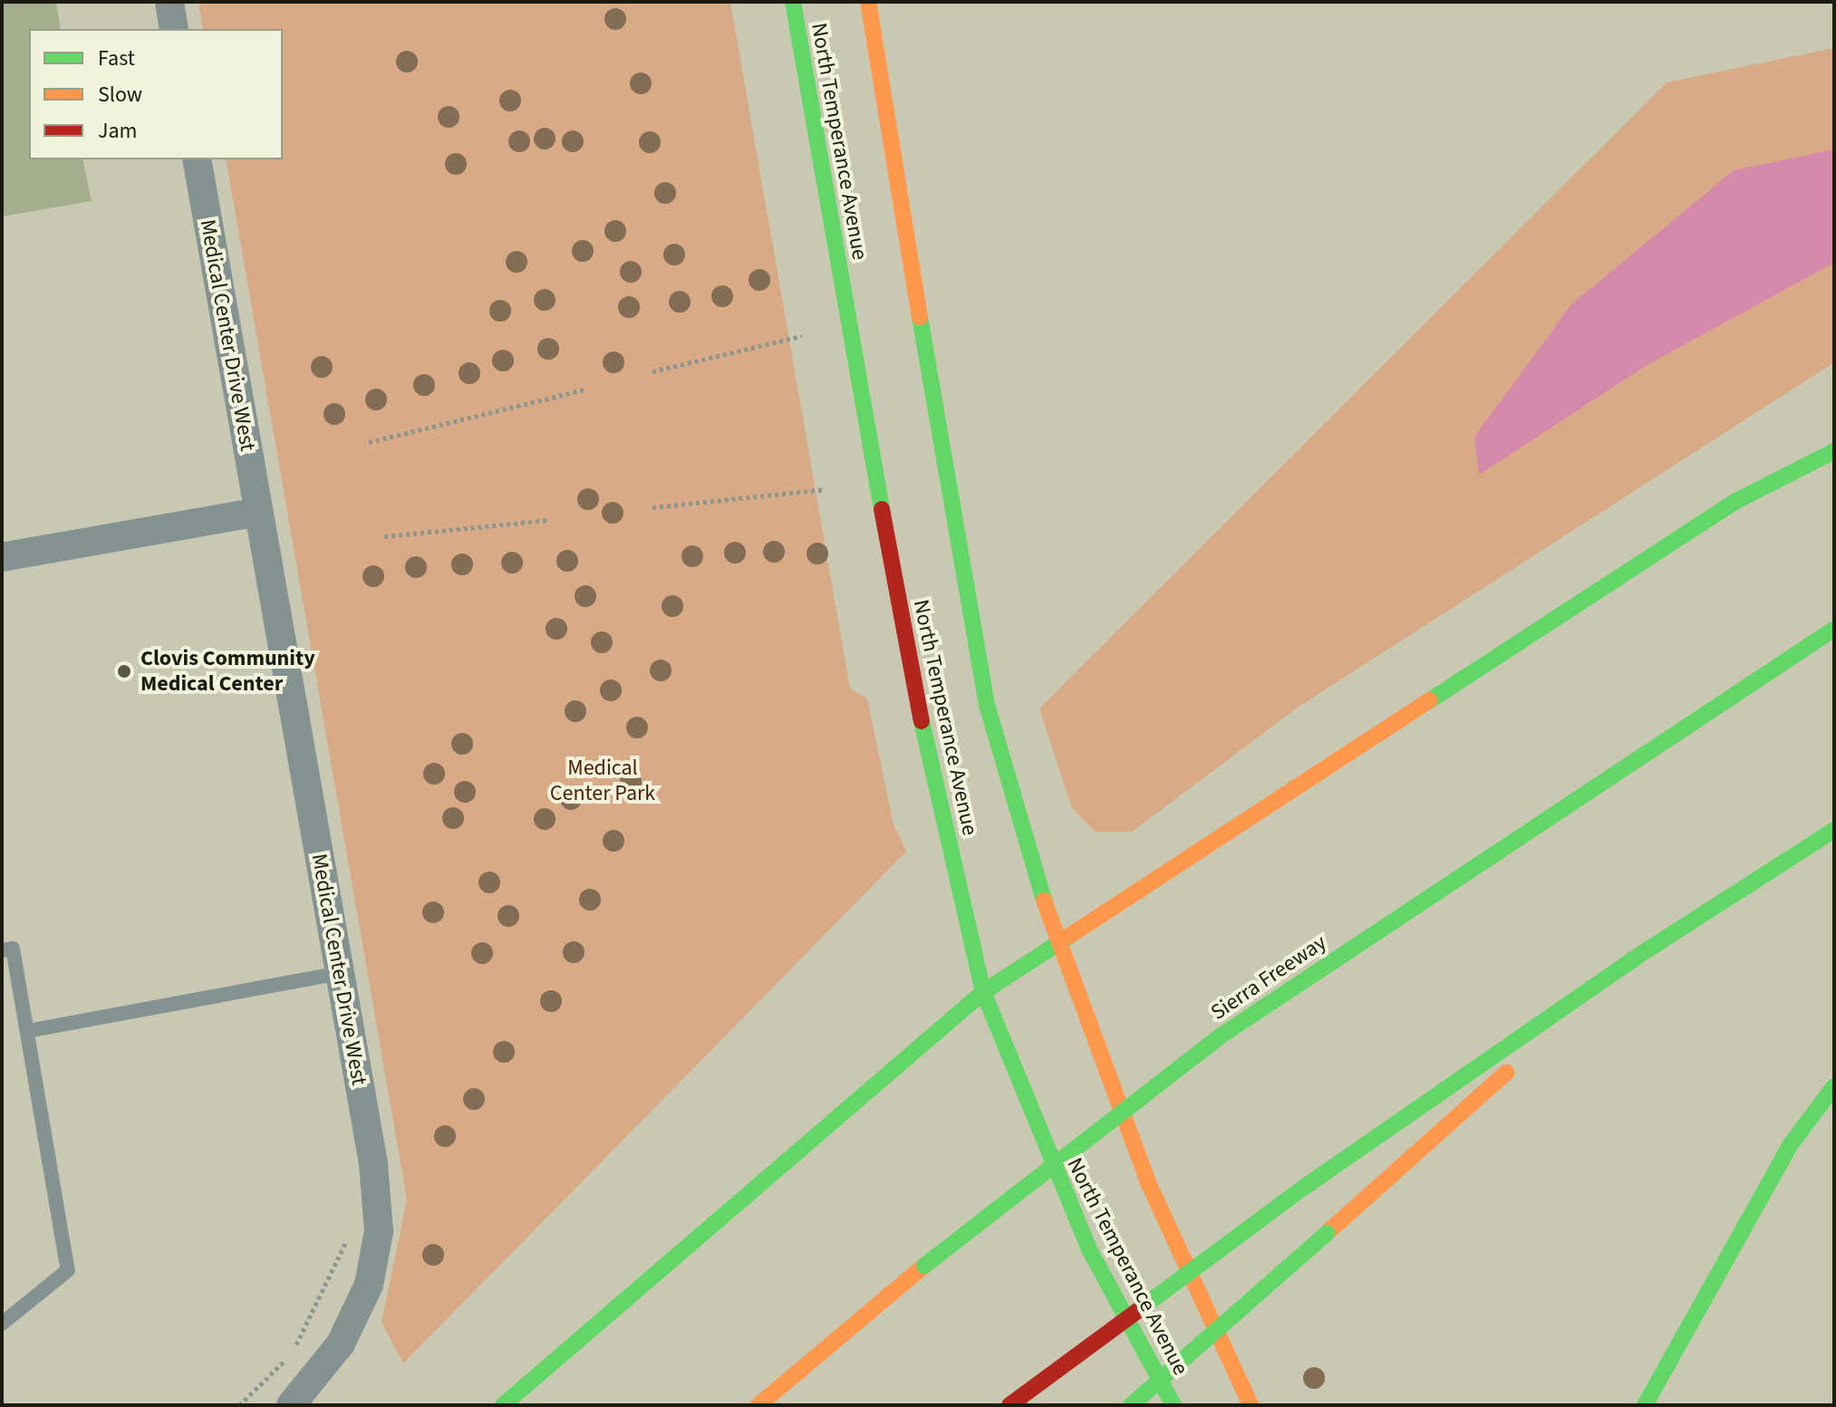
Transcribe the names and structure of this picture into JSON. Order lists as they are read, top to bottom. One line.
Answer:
{"streets":{"main road":["North Temperance Avenue","Sierra Freeway"],"street":["Medical Center Drive West"]},"parks":["Medical Center Park"],"places":["Clovis Community Medical Center"],"legend":["Fast","Slow","Jam"]}
